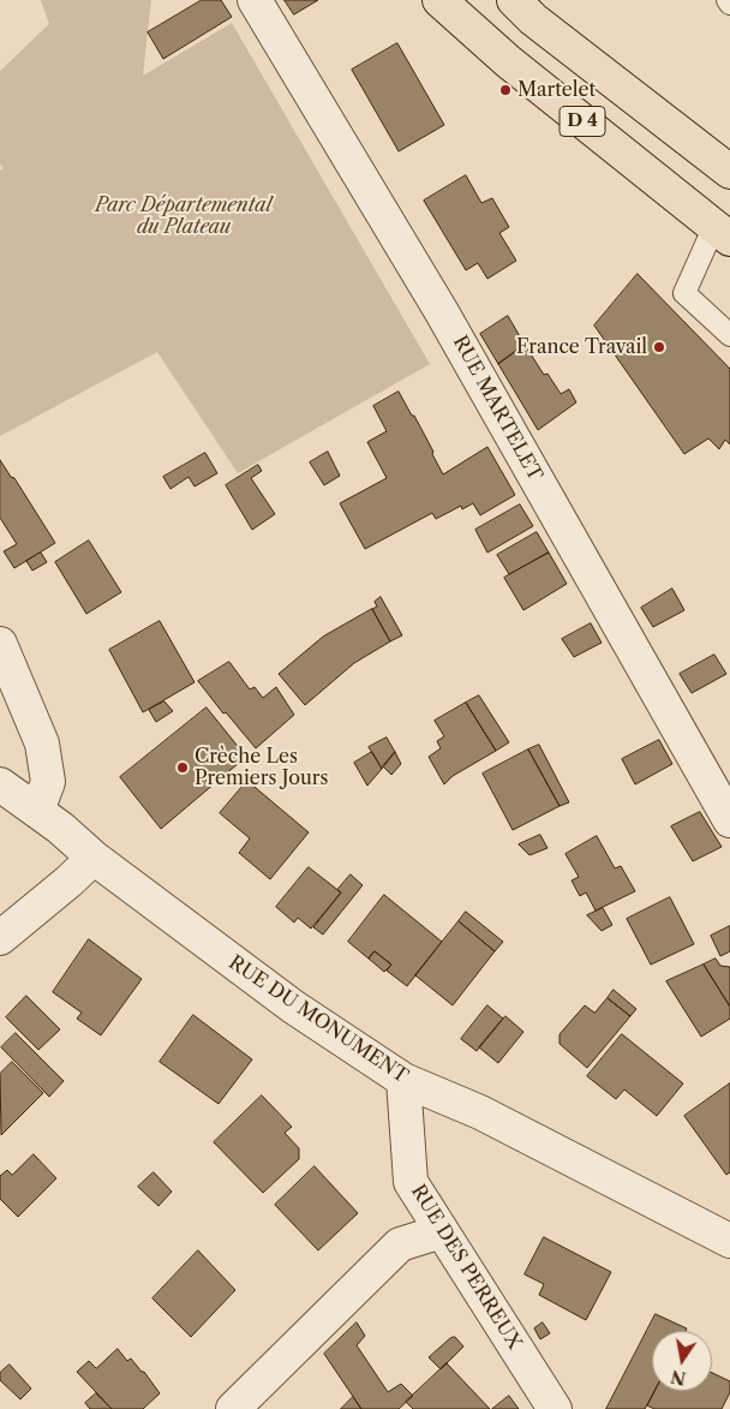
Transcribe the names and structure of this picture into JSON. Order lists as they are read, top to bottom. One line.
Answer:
{"streets":{"main road":["D 4"],"street":["RUE MARTELET","RUE DU MONUMENT","RUE DES PERREUX"]},"crossings":[["RUE DU MONUMENT","RUE DES PERREUX"]],"parks":["Parc Départemental du Plateau"],"places":["Martelet","France Travail","Crèche Les Premiers Jours"],"north":"bottom"}
